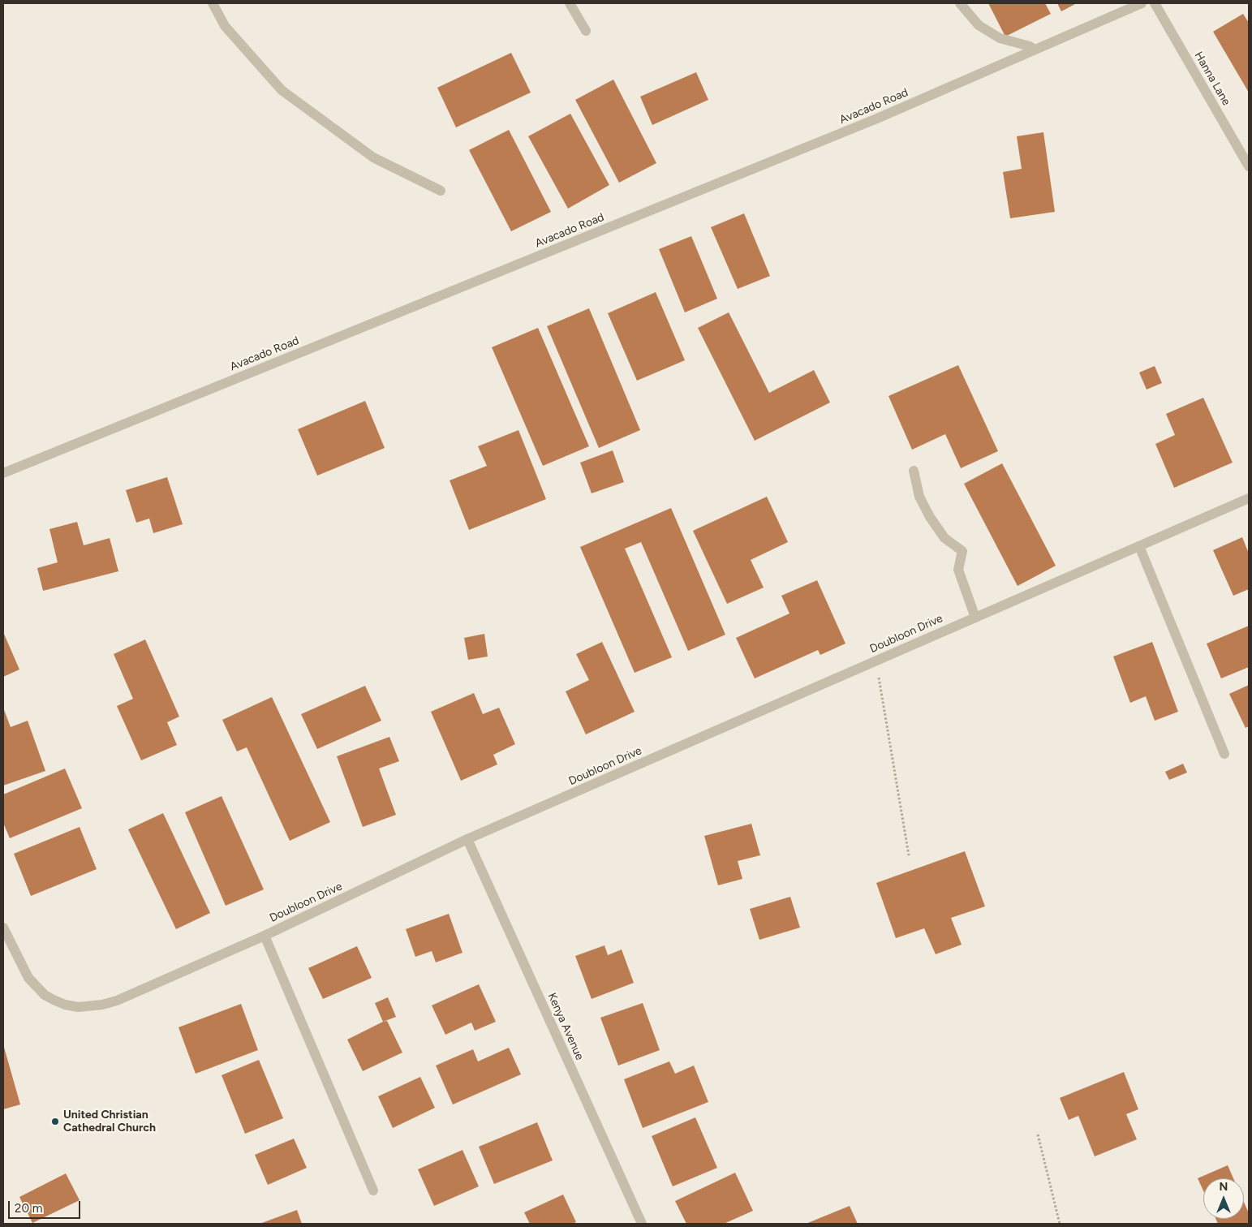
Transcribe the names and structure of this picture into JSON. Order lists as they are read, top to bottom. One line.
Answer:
{"streets":{"street":["Hanna Lane","Avacado Road","Doubloon Drive","Kenya Avenue"]},"crossings":[["Doubloon Drive","Kenya Avenue"]],"places":["United Christian Cathedral Church"],"scale_bar":"20 m","north":"top"}
